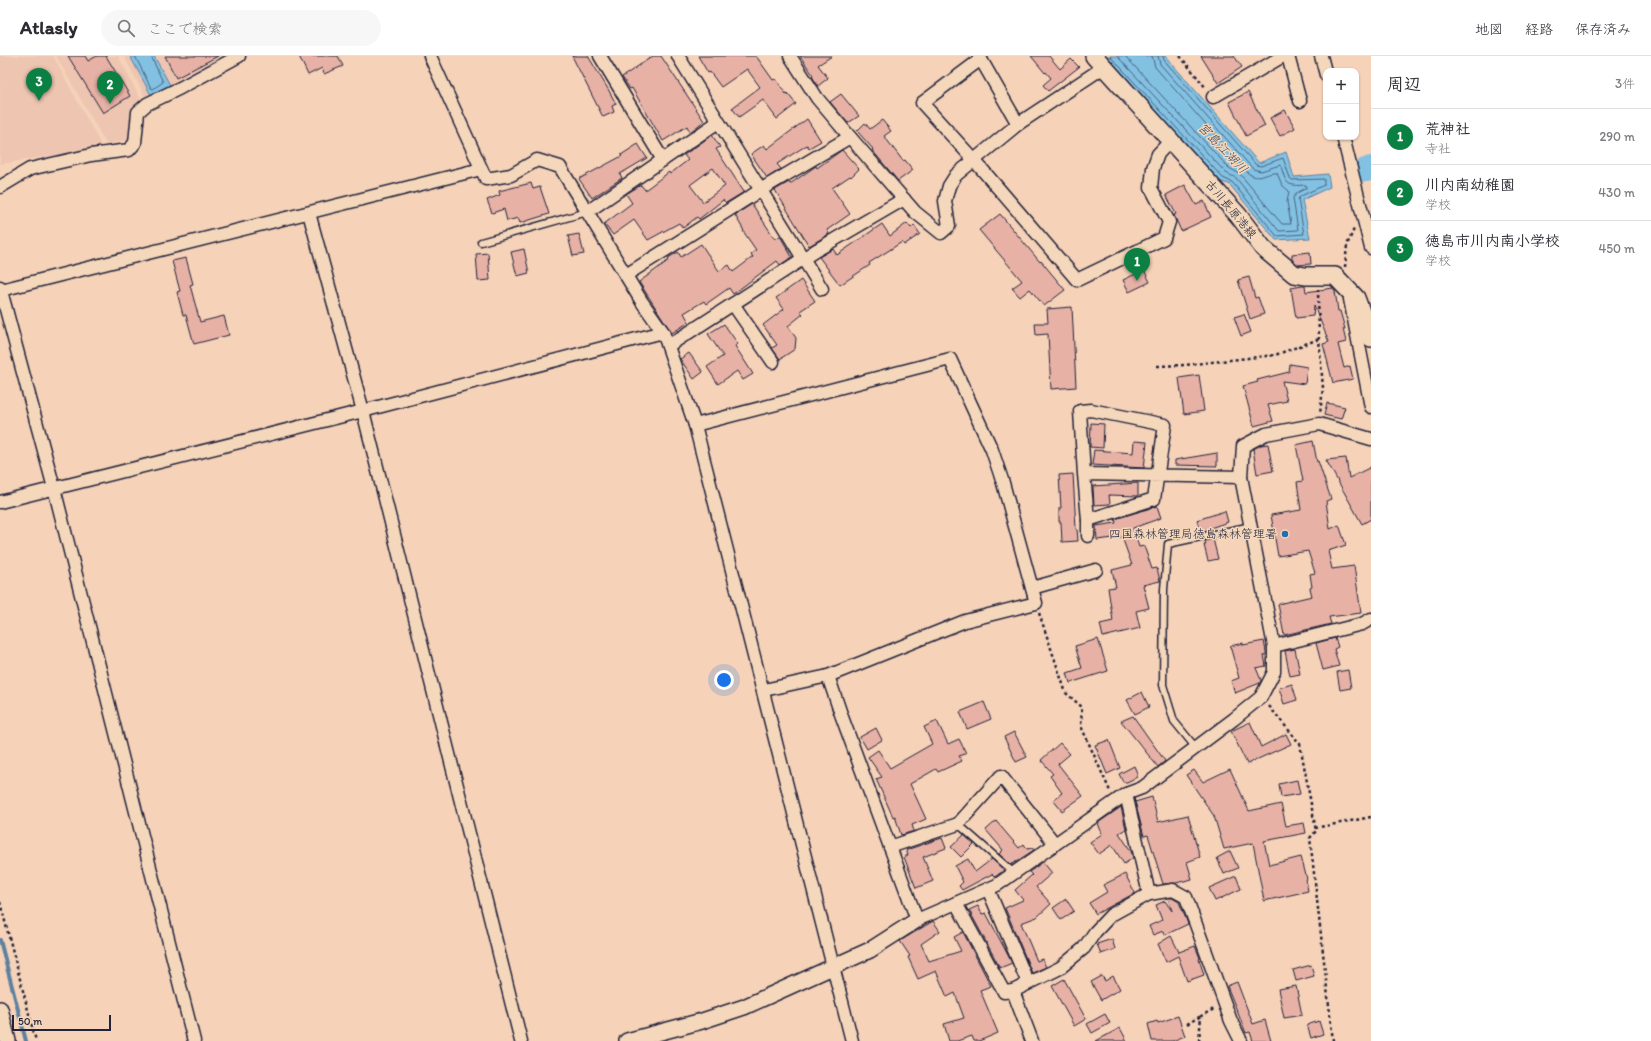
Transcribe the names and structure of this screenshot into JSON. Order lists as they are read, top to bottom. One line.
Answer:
{"streets":{"main road":["古川長原港線"]},"water":["宮島江湖川"],"places":["四国森林管理局徳島森林管理署"],"scale_bar":"50 m","page":{"header":"Atlasly","search":"ここで検索","nav":["地図","経路","保存済み"],"heading":["周辺","3件"],"map_buttons":["+","−"],"pins":["3","2","1"],"list":[{"mark":"1","name":"荒神社","note":"寺社","value":"290 m"},{"mark":"2","name":"川内南幼稚園","note":"学校","value":"430 m"},{"mark":"3","name":"徳島市川内南小学校","note":"学校","value":"450 m"}],"scale":"50 m"}}
